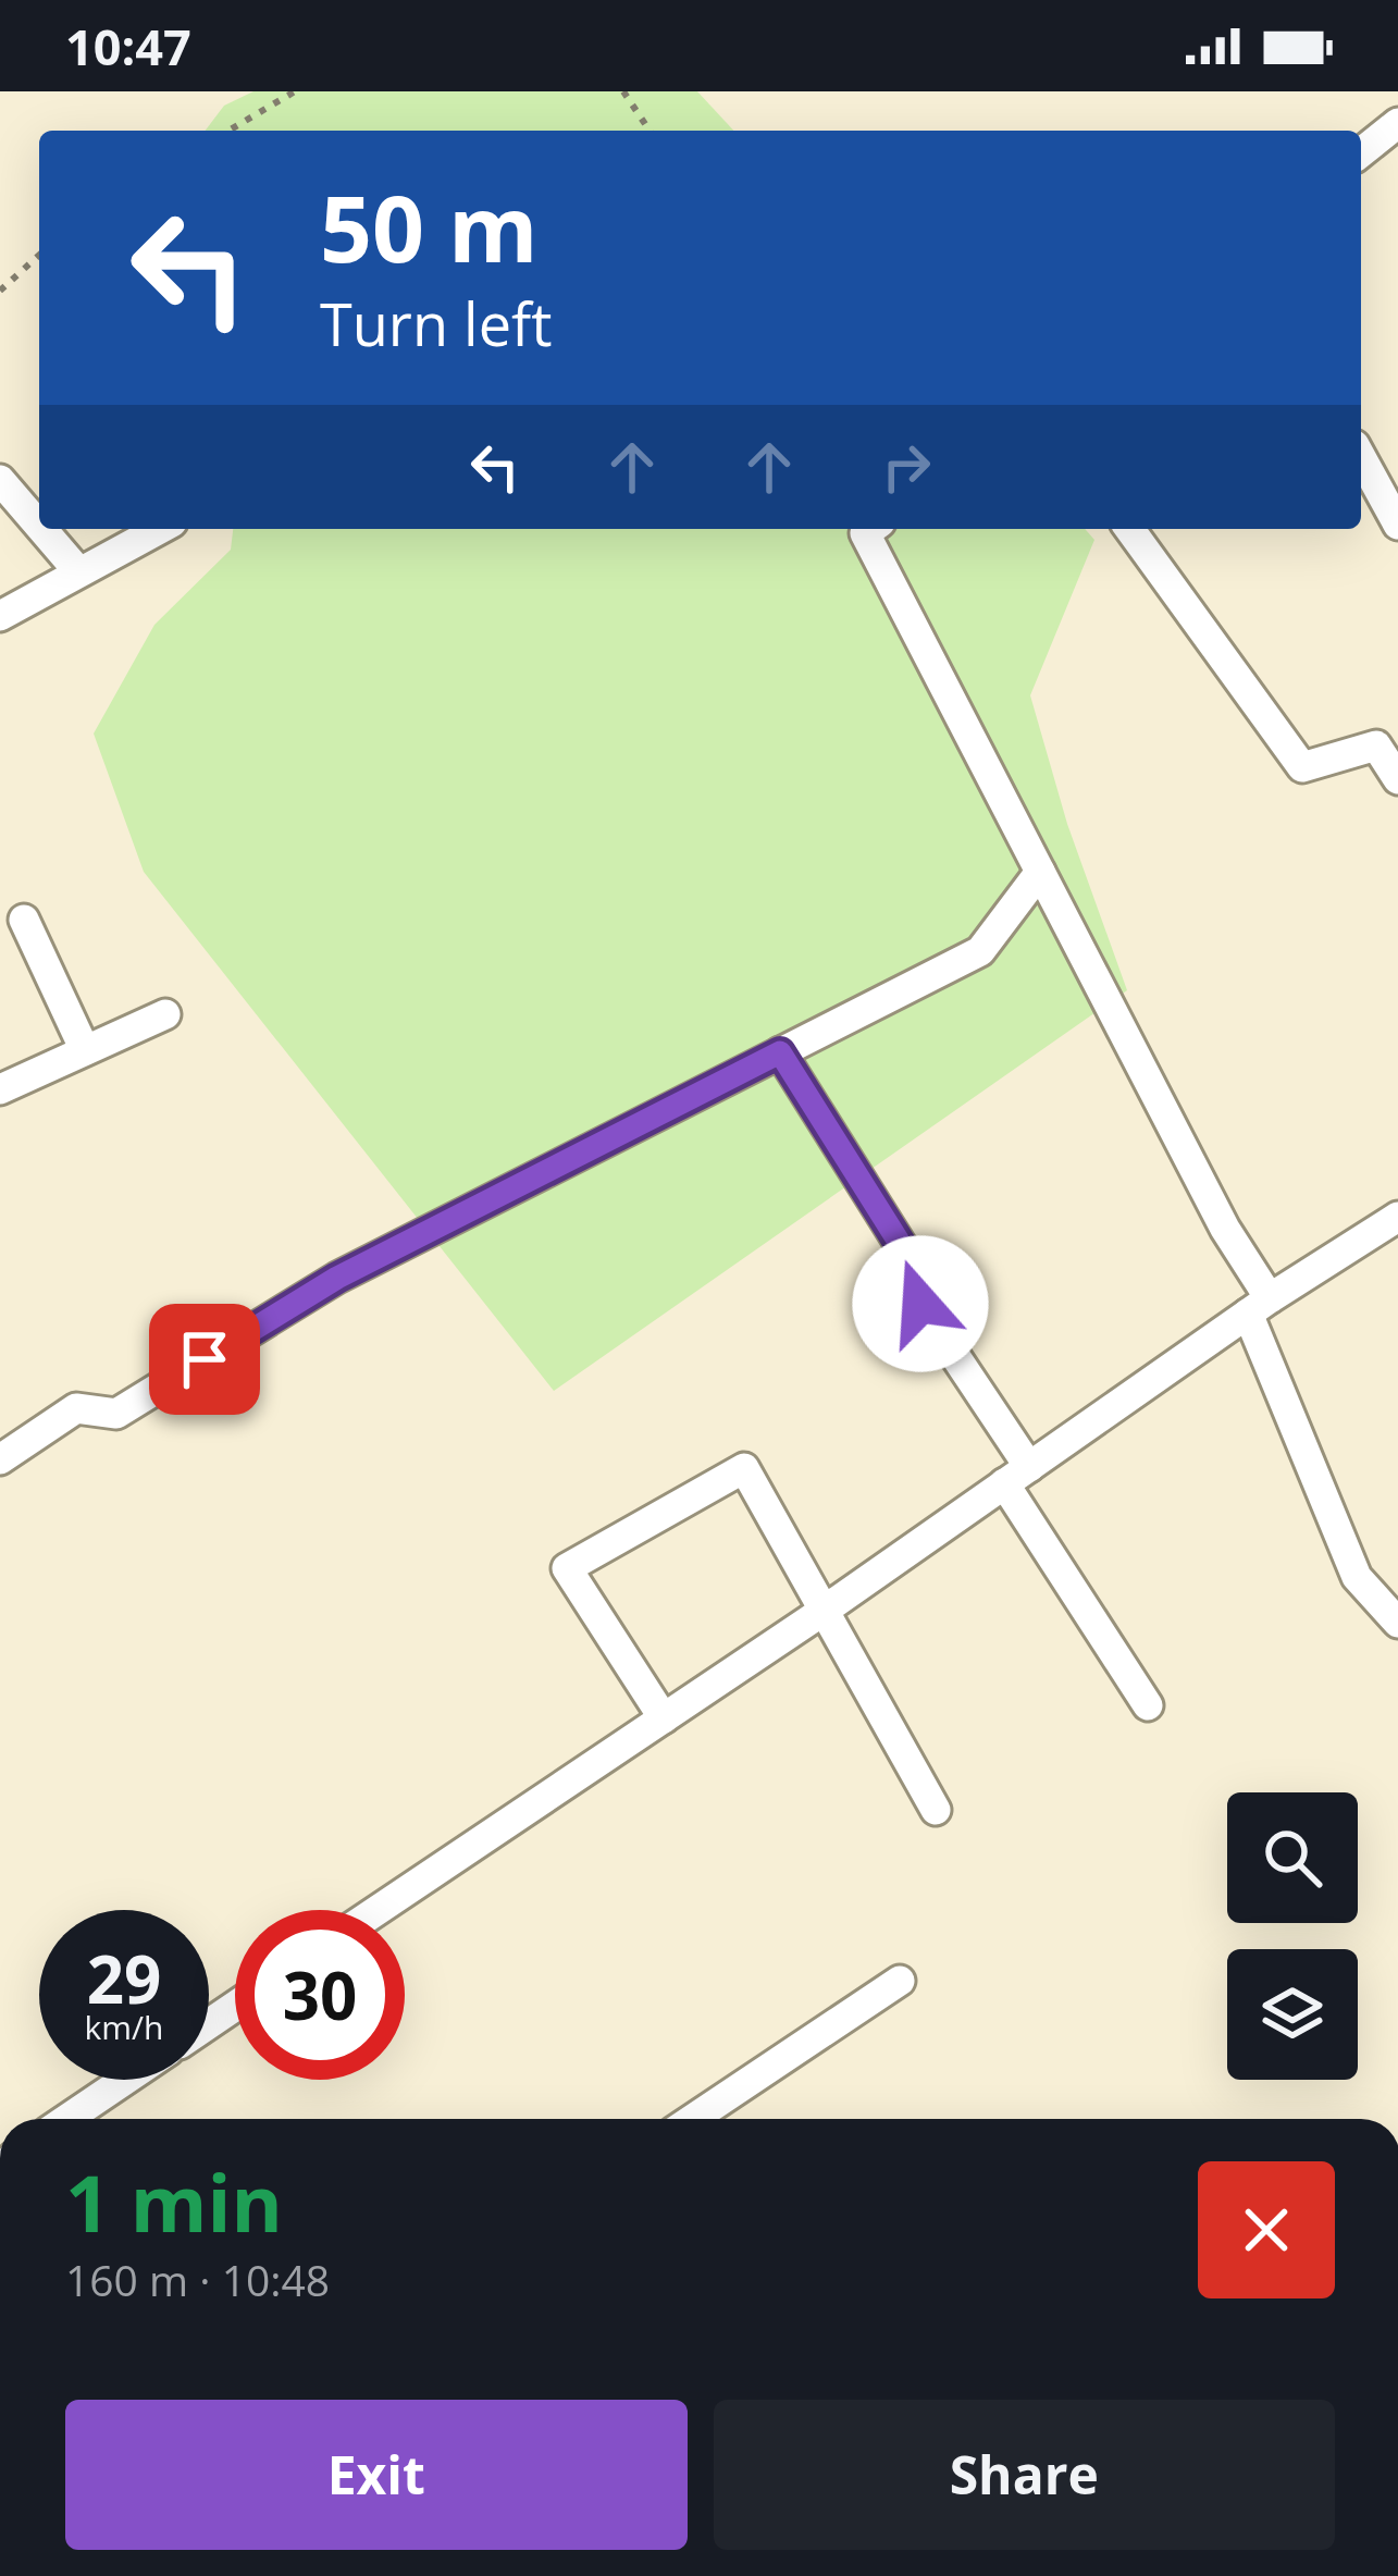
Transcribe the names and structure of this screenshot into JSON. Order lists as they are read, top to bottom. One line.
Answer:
{"page":{"status":"10:47","turn":["50 m","Turn left"],"speed":"29 km/h","limit":"30","heading":["1 min","160 m · 10:48"],"buttons":["Exit","Share"]}}
